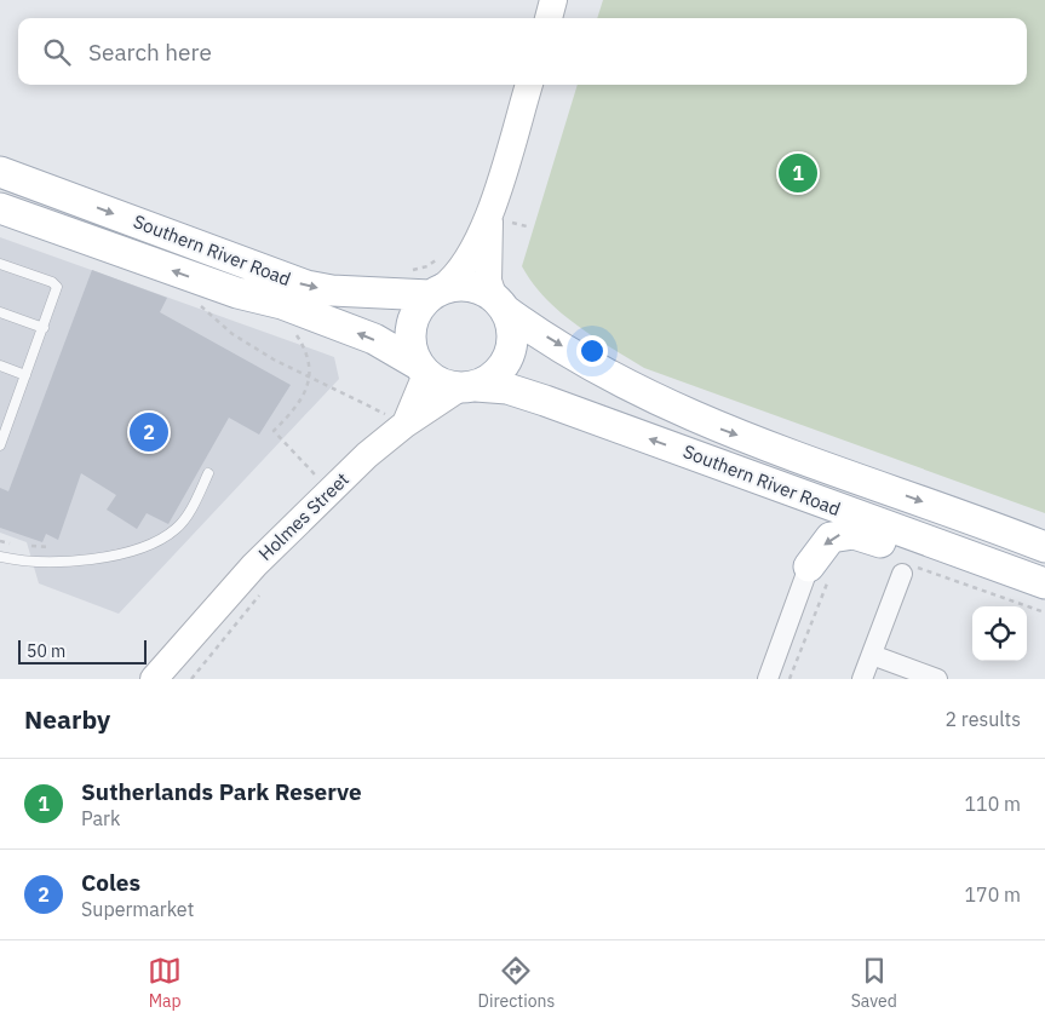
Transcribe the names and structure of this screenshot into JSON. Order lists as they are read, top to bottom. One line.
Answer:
{"streets":{"main road":["Southern River Road","Holmes Street"]},"crossings":[["Southern River Road","Holmes Street"]],"scale_bar":"50 m","page":{"search":"Search here","pins":["1","2"],"scale":"50 m","heading":["Nearby","2 results"],"list":[{"mark":"1","name":"Sutherlands Park Reserve","note":"Park","value":"110 m"},{"mark":"2","name":"Coles","note":"Supermarket","value":"170 m"}],"nav":["Map","Directions","Saved"]}}
